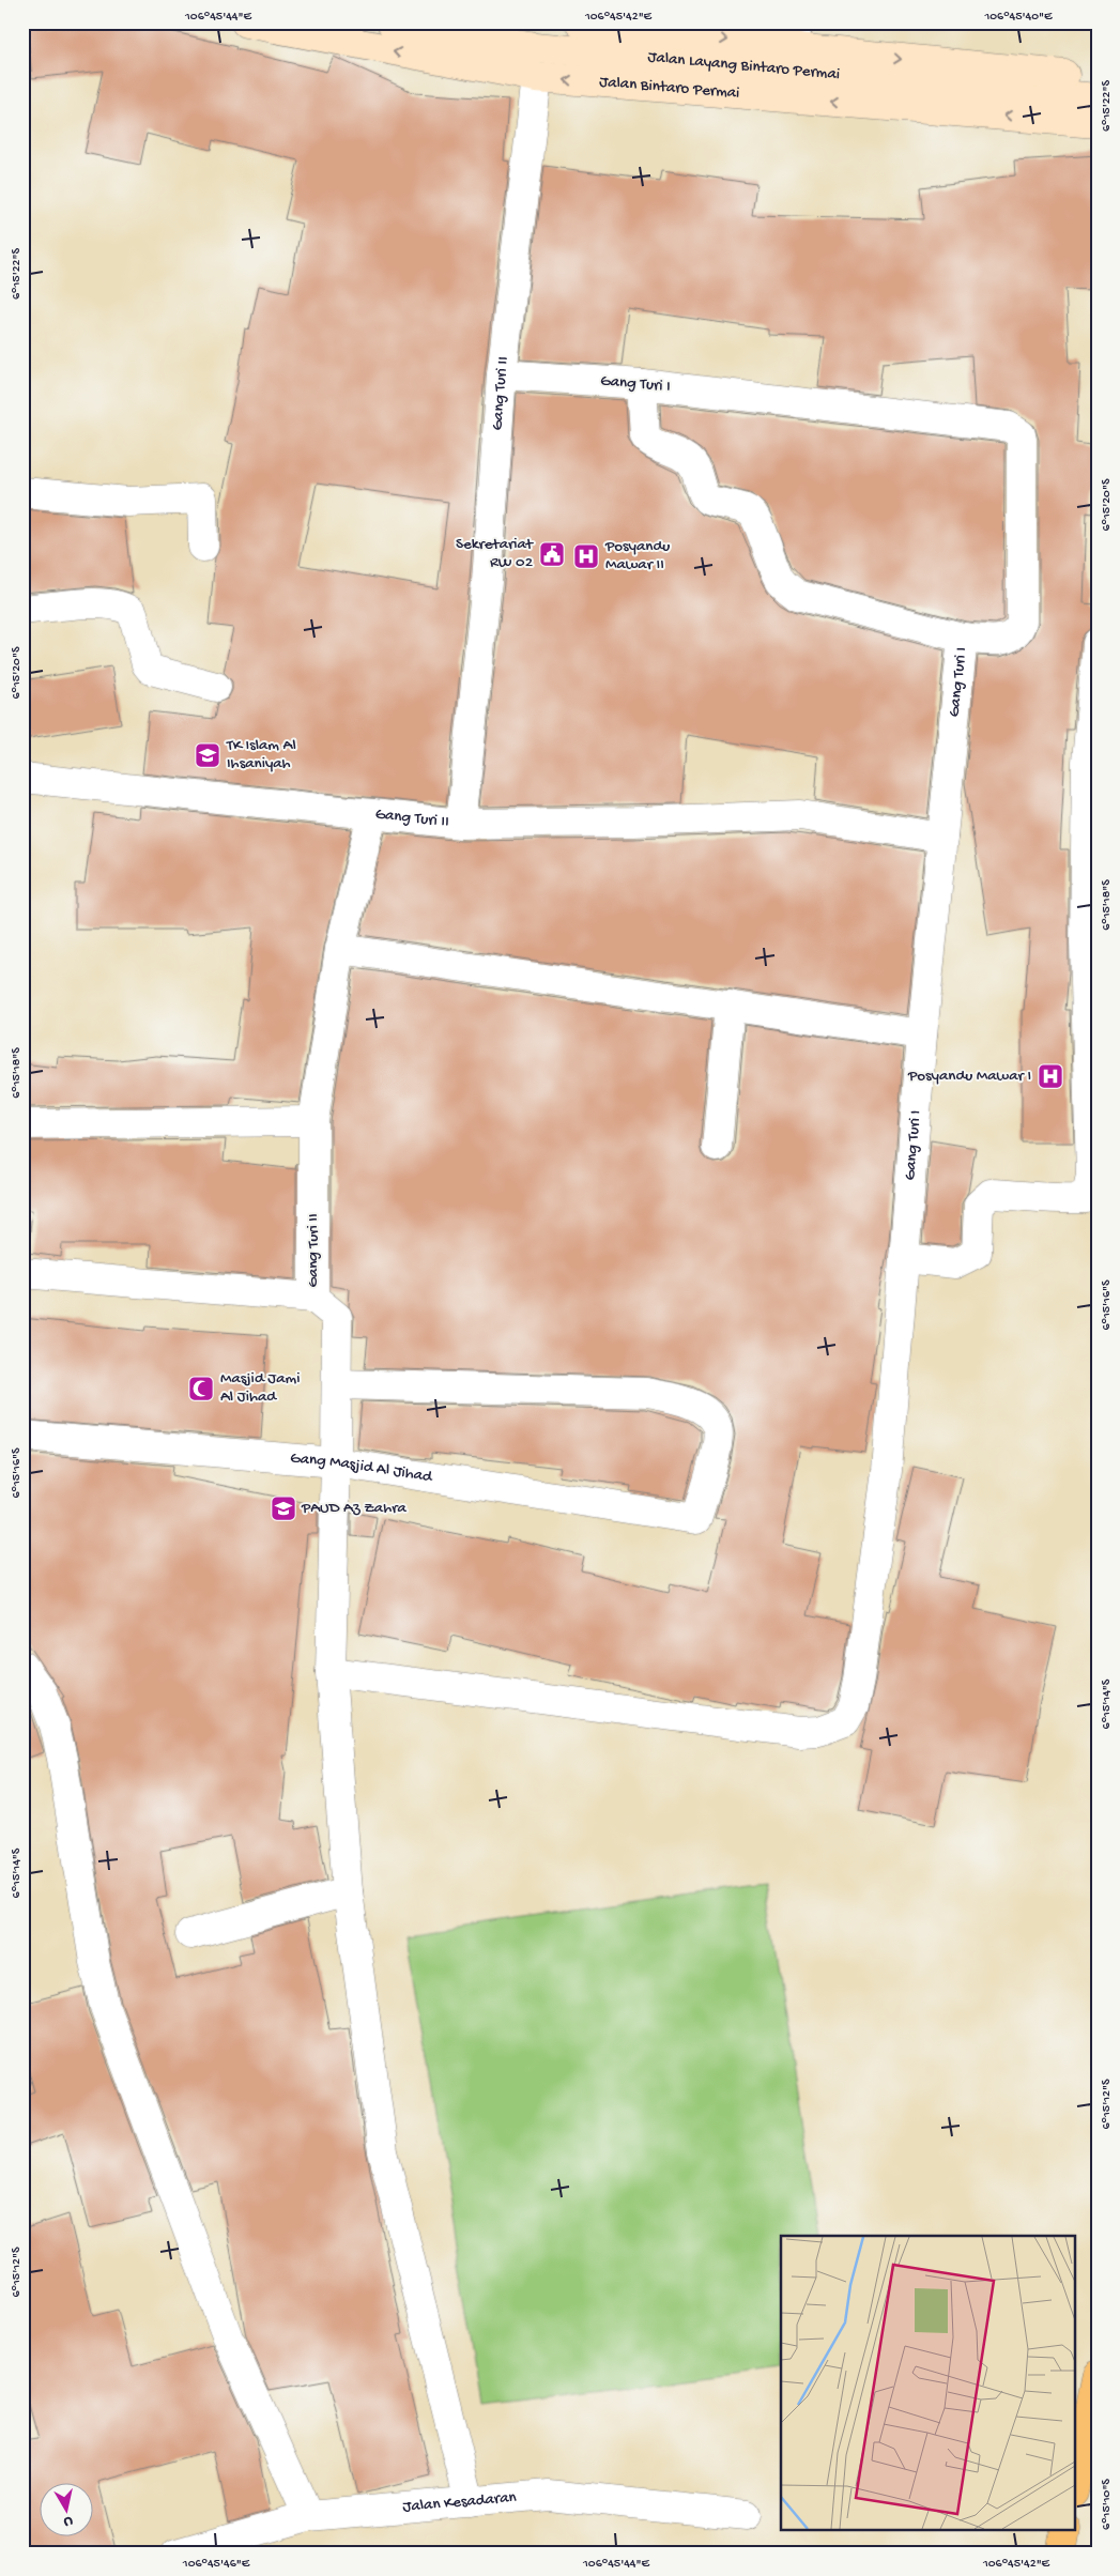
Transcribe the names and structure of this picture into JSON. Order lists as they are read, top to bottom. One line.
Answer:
{"streets":{"street":["Jalan Layang Bintaro Permai","Jalan Bintaro Permai","Gang Turi I","Gang Turi II","Gang Masjid Al Jihad","Jalan Kesadaran"]},"crossings":[["Jalan Bintaro Permai","Gang Turi II"],["Gang Turi I","Gang Turi II"],["Gang Turi II","Gang Masjid Al Jihad"],["Gang Turi II","Jalan Kesadaran"]],"places":{"public building":["Sekretariat RW 02"],"hospital":["Posyandu Mawar II","Posyandu Mawar I"],"school or university":["TK Islam Al Ihsaniyah","PAUD Az Zahra"],"mosque":["Masjid Jami Al Jihad"]},"north":"bottom","coordinates":["106°45'44\"E","106°45'42\"E","106°45'40\"E","6°15'22\"S","6°15'20\"S","6°15'18\"S","6°15'16\"S","6°15'14\"S","6°15'12\"S","6°15'10\"S","106°45'46\"E"]}
